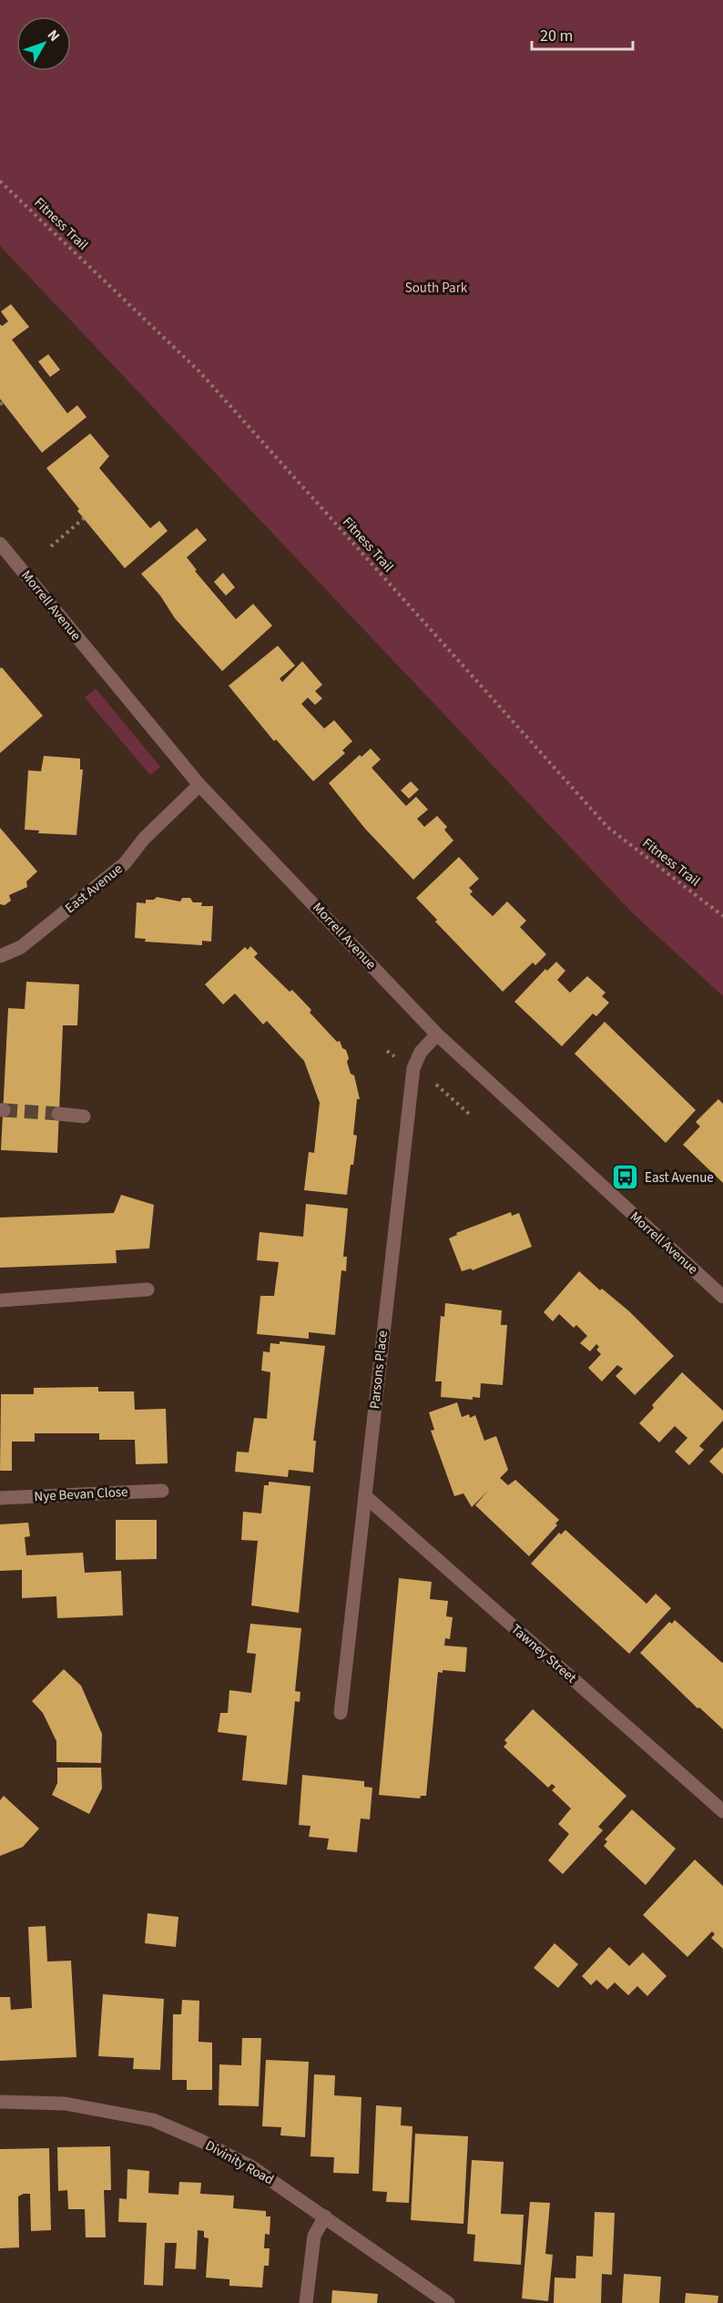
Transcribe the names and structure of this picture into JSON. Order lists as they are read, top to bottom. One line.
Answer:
{"streets":{"street":["Morrell Avenue","East Avenue","Parsons Place","Nye Bevan Close","Tawney Street","Divinity Road"],"path":["Fitness Trail"]},"crossings":[["Morrell Avenue","East Avenue"],["Morrell Avenue","Parsons Place"],["Parsons Place","Tawney Street"]],"parks":["South Park"],"places":{"bus stop":["East Avenue"]},"scale_bar":"20 m","north":"top right"}
